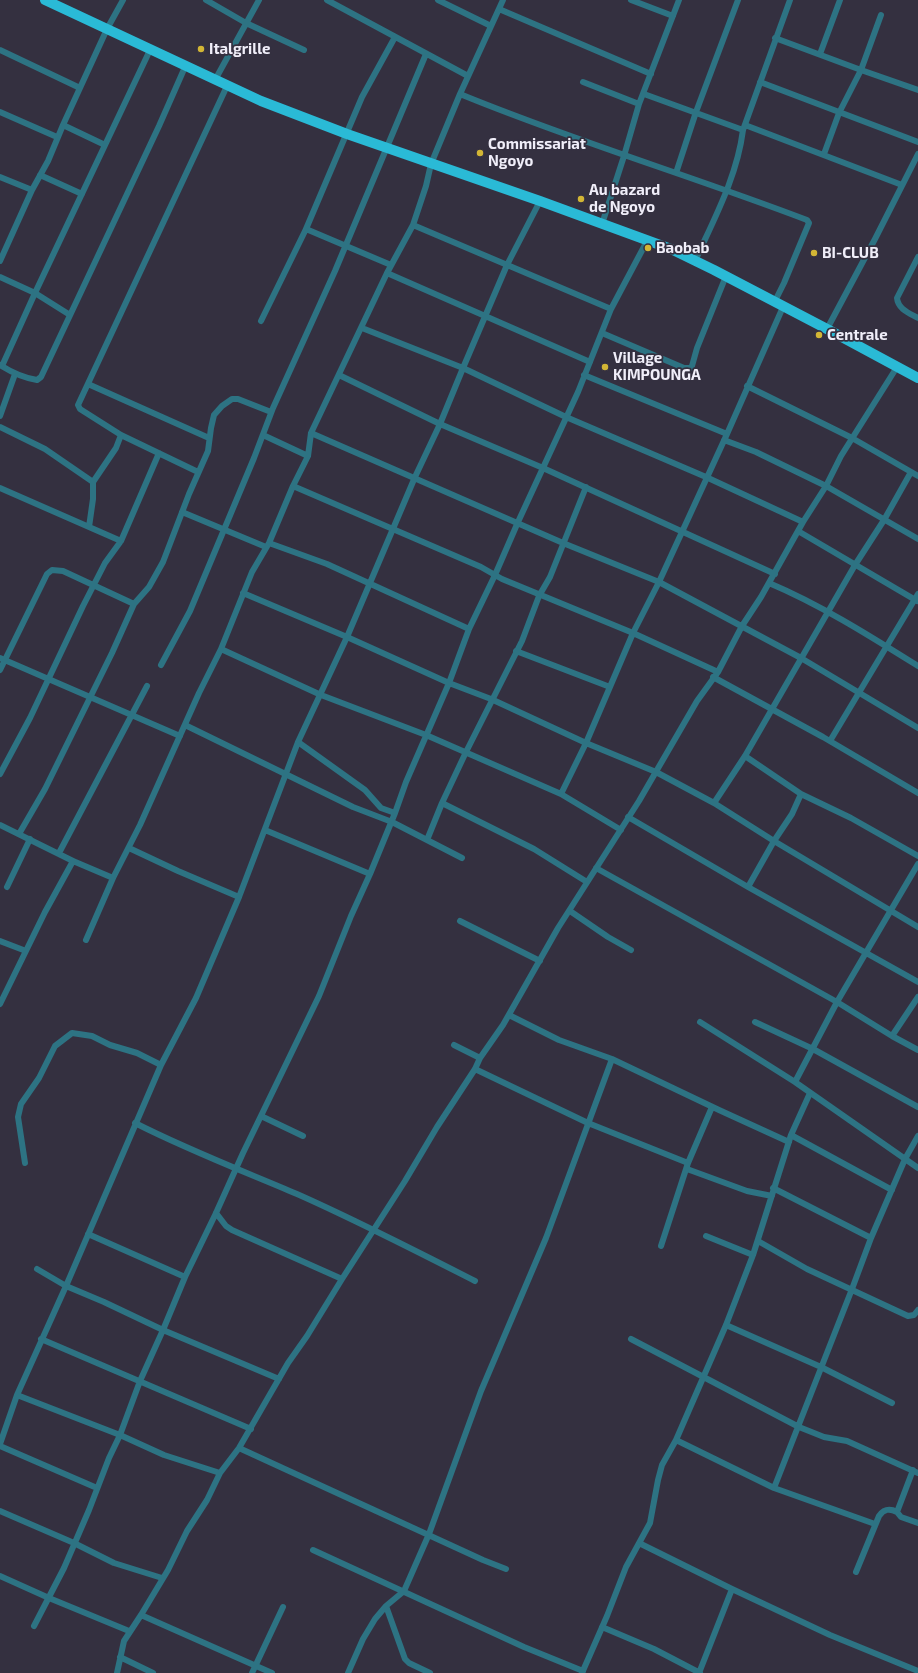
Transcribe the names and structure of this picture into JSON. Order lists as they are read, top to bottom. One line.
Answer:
{"places":["Italgrille","Commissariat Ngoyo","Au bazard de Ngoyo","Baobab","BI-CLUB","Centrale","Village KIMPOUNGA"]}
